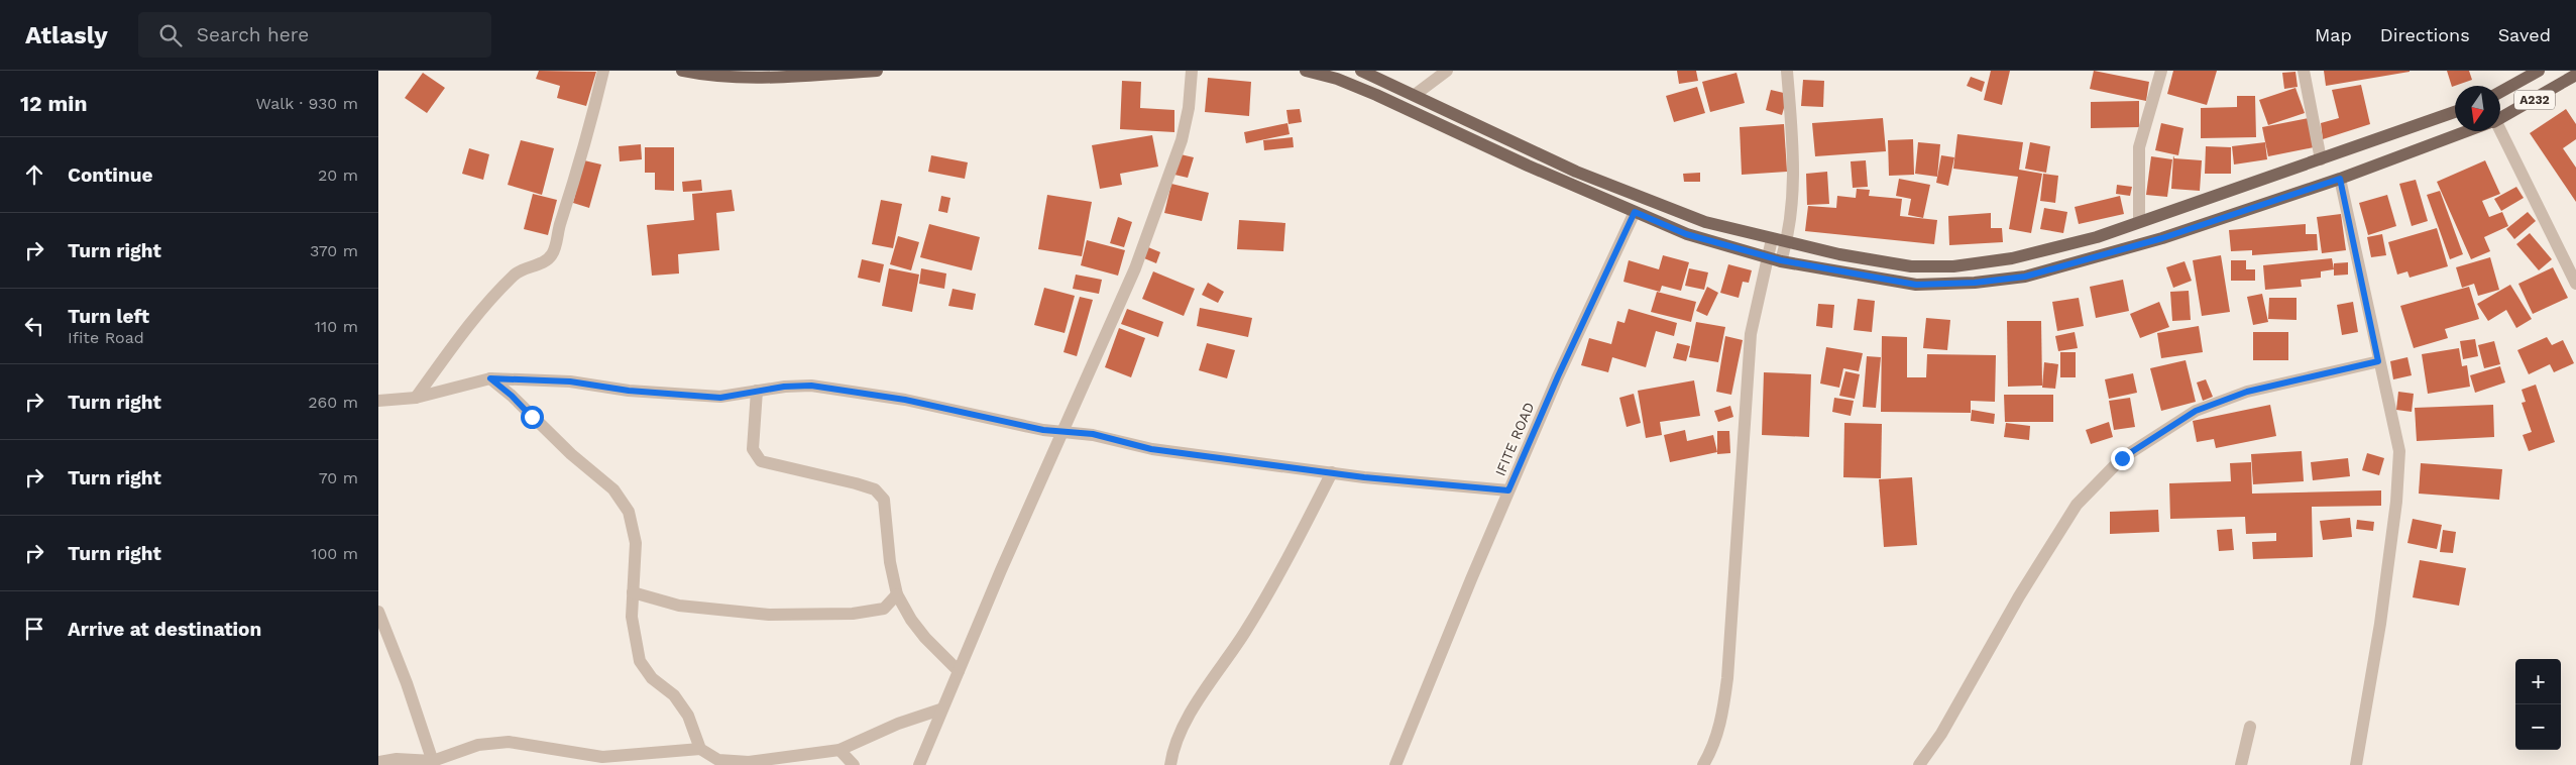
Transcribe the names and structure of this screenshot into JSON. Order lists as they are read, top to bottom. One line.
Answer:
{"streets":{"main road":["A232"],"street":["IFITE ROAD"]},"crossings":[["A232","IFITE ROAD"]],"north":"bottom","page":{"header":"Atlasly","search":"Search here","nav":["Map","Directions","Saved"],"heading":["12 min","Walk · 930 m"],"list":[["Continue","20 m"],["Turn right","370 m"],["Turn left","Ifite Road","110 m"],["Turn right","260 m"],["Turn right","70 m"],["Turn right","100 m"],"Arrive at destination"],"map_buttons":["+","−"]}}
